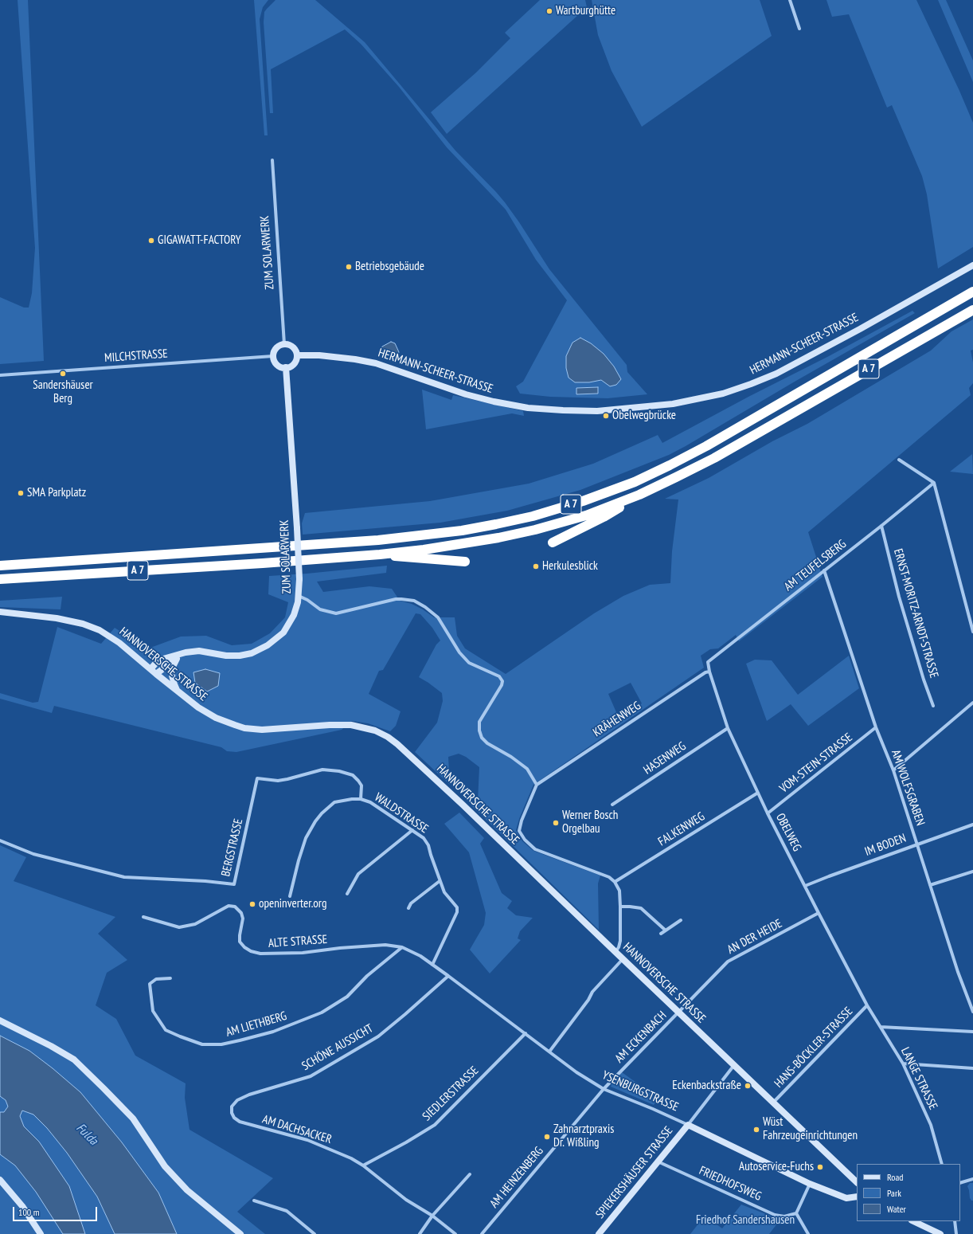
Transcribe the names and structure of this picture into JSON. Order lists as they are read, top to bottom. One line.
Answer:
{"streets":{"highway":["A 7"],"main road":["ZUM SOLARWERK","HERMANN-SCHEER-STRASSE","HANNOVERSCHE STRASSE","YSENBURGSTRASSE","SPIEKERSHÄUSER STRASSE"],"street":["MILCHSTRASSE","AM TEUFELSBERG","ERNST-MORITZ-ARNDT-STRASSE","KRÄHENWEG","HASENWEG","VOM-STEIN-STRASSE","AM WOLFSGRABEN","WALDSTRASSE","FALKENWEG","OBELWEG","IM BODEN","BERGSTRASSE","AN DER HEIDE","ALTE STRASSE","AM LIETHBERG","AM ECKENBACH","SCHÖNE AUSSICHT","HANS-BÖCKLER-STRASSE","LANGE STRASSE","SIEDLERSTRASSE","AM DACHSACKER","AM HEINZENBERG","FRIEDHOFSWEG"]},"crossings":[["ZUM SOLARWERK","HERMANN-SCHEER-STRASSE"],["ZUM SOLARWERK","MILCHSTRASSE"],["ZUM SOLARWERK","HANNOVERSCHE STRASSE"],["HERMANN-SCHEER-STRASSE","MILCHSTRASSE"],["AM TEUFELSBERG","ERNST-MORITZ-ARNDT-STRASSE"],["AM TEUFELSBERG","AM WOLFSGRABEN"],["AM TEUFELSBERG","OBELWEG"],["HANNOVERSCHE STRASSE","AN DER HEIDE"],["HANNOVERSCHE STRASSE","AM ECKENBACH"],["HANNOVERSCHE STRASSE","HANS-BÖCKLER-STRASSE"],["KRÄHENWEG","OBELWEG"],["HASENWEG","OBELWEG"],["VOM-STEIN-STRASSE","AM WOLFSGRABEN"],["VOM-STEIN-STRASSE","OBELWEG"],["AM WOLFSGRABEN","IM BODEN"],["WALDSTRASSE","BERGSTRASSE"],["WALDSTRASSE","YSENBURGSTRASSE"],["FALKENWEG","OBELWEG"],["OBELWEG","IM BODEN"],["OBELWEG","AN DER HEIDE"],["OBELWEG","HANS-BÖCKLER-STRASSE"],["OBELWEG","LANGE STRASSE"],["AN DER HEIDE","AM ECKENBACH"],["ALTE STRASSE","AM LIETHBERG"],["ALTE STRASSE","YSENBURGSTRASSE"],["AM LIETHBERG","YSENBURGSTRASSE"],["AM ECKENBACH","YSENBURGSTRASSE"],["AM ECKENBACH","AM HEINZENBERG"],["SCHÖNE AUSSICHT","YSENBURGSTRASSE"],["SCHÖNE AUSSICHT","AM DACHSACKER"],["HANS-BÖCKLER-STRASSE","LANGE STRASSE"],["YSENBURGSTRASSE","SIEDLERSTRASSE"],["YSENBURGSTRASSE","SPIEKERSHÄUSER STRASSE"],["YSENBURGSTRASSE","AM HEINZENBERG"],["SIEDLERSTRASSE","AM DACHSACKER"],["SPIEKERSHÄUSER STRASSE","FRIEDHOFSWEG"]],"water":["Fulda"],"parks":["Friedhof Sandershausen"],"places":["Wartburghütte","GIGAWATT-FACTORY","Betriebsgebäude","Sandershäuser Berg","Obelwegbrücke","SMA Parkplatz","Herkulesblick","Werner Bosch Orgelbau","openinverter.org","Eckenbackstraße","Wüst Fahrzeugeinrichtungen","Zahnarztpraxis Dr. Wißling","Autoservice-Fuchs"],"legend":["Road","Park","Water"],"scale_bar":"100 m"}
